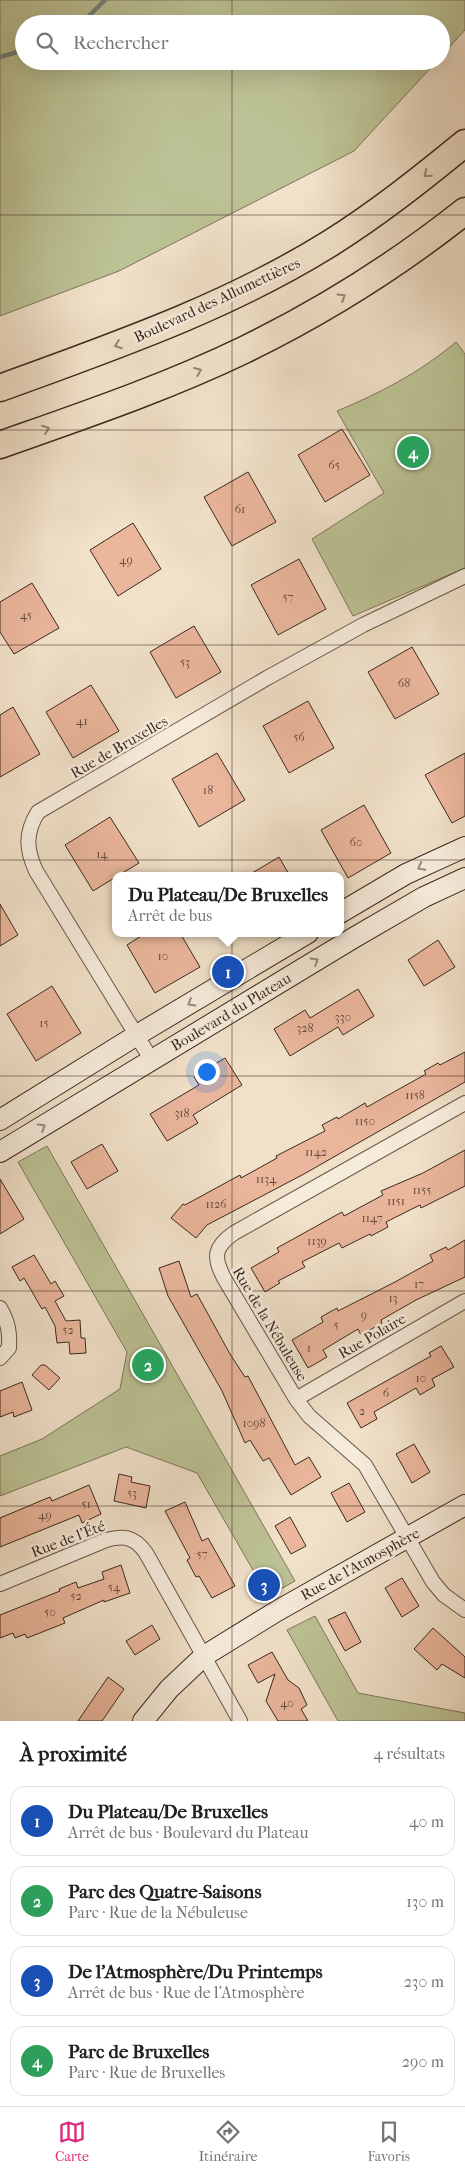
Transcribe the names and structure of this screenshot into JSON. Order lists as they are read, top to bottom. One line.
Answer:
{"streets":{"highway":["Boulevard des Allumettières"],"main road":["Boulevard du Plateau","Rue de l'Atmosphère"],"street":["Rue de Bruxelles","Rue de la Nébuleuse","Rue Polaire","Rue de l'Été"]},"crossings":[["Rue de Bruxelles","Boulevard du Plateau"],["Rue de la Nébuleuse","Rue Polaire"],["Rue de la Nébuleuse","Rue de l'Atmosphère"],["Rue de l'Été","Rue de l'Atmosphère"]],"house_numbers":["65","61","49","57","45","53","68","41","56","18","60","14","10","330","15","328","1158","318","1150","1142","1134","1155","1151","1126","1147","1139","17","13","9","5","52","1","10","6","2","1098","53","51","49","57","54","52","50","40"],"page":{"search":"Rechercher","pins":["4","1","2","3"],"popup":["Du Plateau/De Bruxelles","Arrêt de bus"],"heading":["À proximité","4 résultats"],"list":[{"mark":"1","name":"Du Plateau/De Bruxelles","note":"Arrêt de bus · Boulevard du Plateau","value":"40 m"},{"mark":"2","name":"Parc des Quatre-Saisons","note":"Parc · Rue de la Nébuleuse","value":"130 m"},{"mark":"3","name":"De l'Atmosphère/Du Printemps","note":"Arrêt de bus · Rue de l'Atmosphère","value":"230 m"},{"mark":"4","name":"Parc de Bruxelles","note":"Parc · Rue de Bruxelles","value":"290 m"}],"nav":["Carte","Itinéraire","Favoris"]}}
